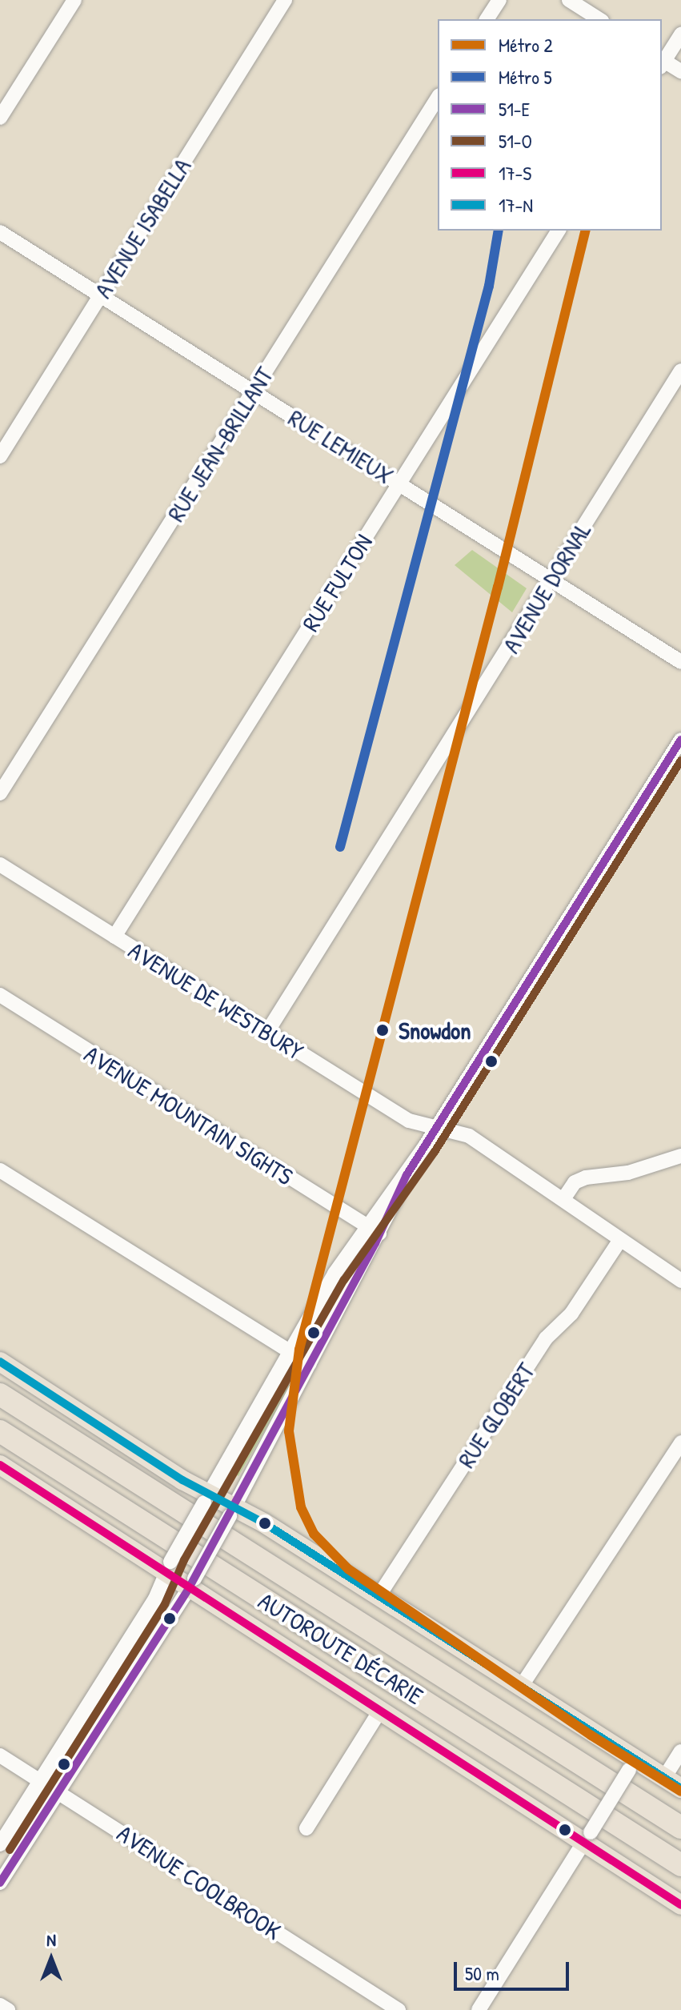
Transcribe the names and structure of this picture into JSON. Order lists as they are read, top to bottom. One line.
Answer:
{"streets":{"highway":["AUTOROUTE DÉCARIE"],"street":["AVENUE ISABELLA","RUE JEAN-BRILLANT","RUE LEMIEUX","RUE FULTON","AVENUE DORNAL","AVENUE DE WESTBURY","AVENUE MOUNTAIN SIGHTS","RUE GLOBERT","AVENUE COOLBROOK"]},"crossings":[["AVENUE ISABELLA","RUE LEMIEUX"],["RUE JEAN-BRILLANT","RUE LEMIEUX"],["RUE LEMIEUX","RUE FULTON"],["RUE LEMIEUX","AVENUE DORNAL"],["RUE FULTON","AVENUE DE WESTBURY"],["AVENUE DORNAL","AVENUE DE WESTBURY"],["AVENUE DE WESTBURY","RUE GLOBERT"]],"places":["Snowdon"],"lines":["metro line 2","metro line 5","transit line 51-E","transit line 51-O","transit line 17-N","transit line 17-S"],"legend":["Métro 2","Métro 5","51-E","51-O","17-S","17-N"],"scale_bar":"50 m","north":"top"}
